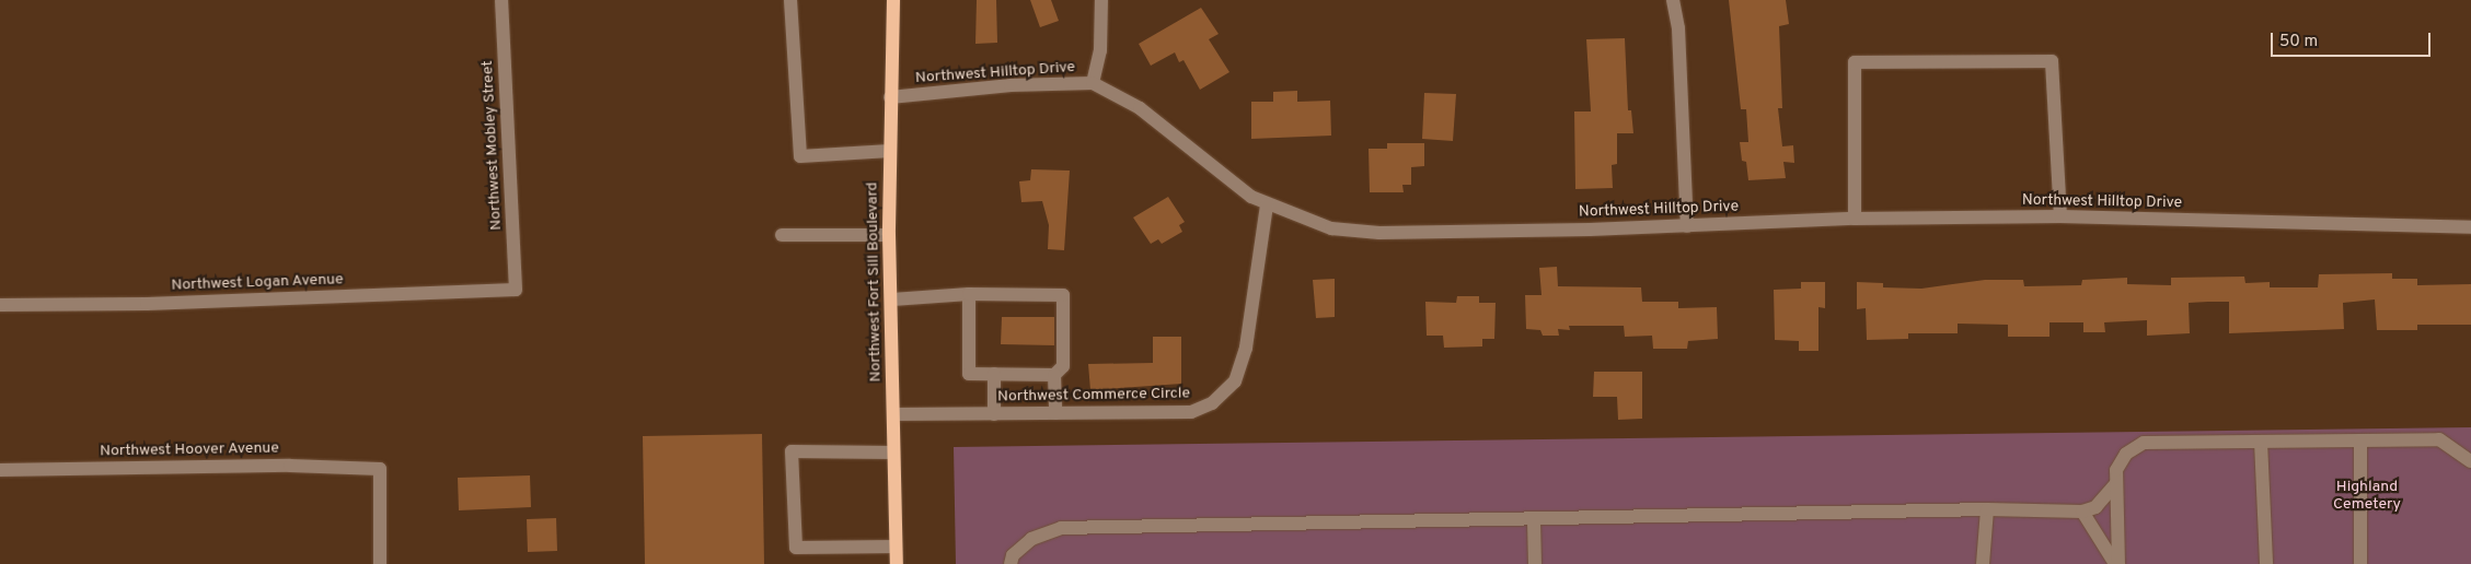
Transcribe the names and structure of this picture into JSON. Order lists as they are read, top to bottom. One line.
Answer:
{"streets":{"main road":["Northwest Fort Sill Boulevard"],"street":["Northwest Hilltop Drive","Northwest Mobley Street","Northwest Logan Avenue","Northwest Commerce Circle","Northwest Hoover Avenue"]},"crossings":[["Northwest Hilltop Drive","Northwest Fort Sill Boulevard"],["Northwest Hilltop Drive","Northwest Commerce Circle"],["Northwest Mobley Street","Northwest Logan Avenue"],["Northwest Fort Sill Boulevard","Northwest Commerce Circle"]],"parks":["Highland Cemetery"],"scale_bar":"50 m"}
